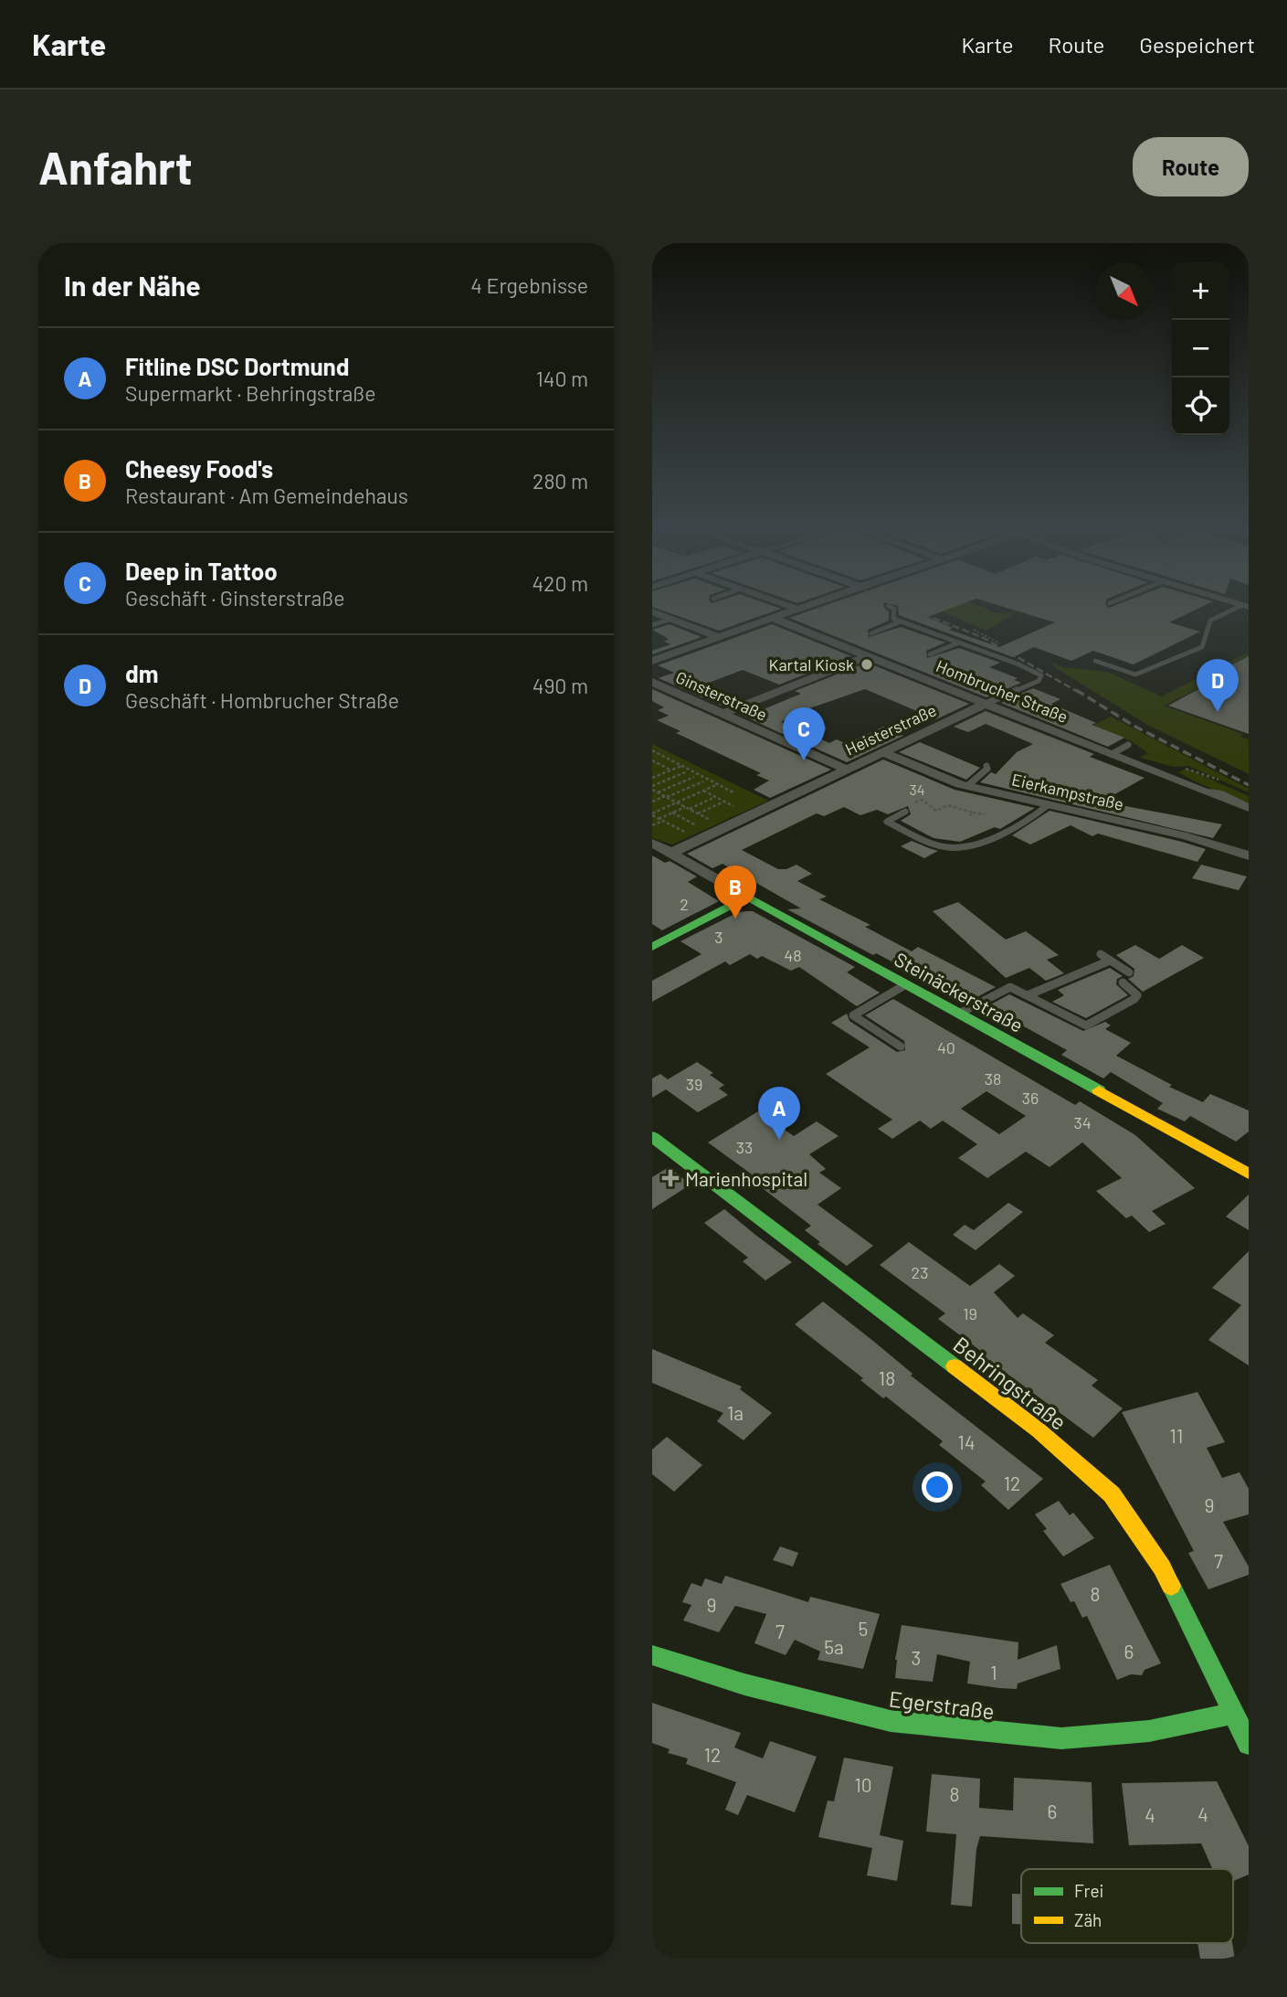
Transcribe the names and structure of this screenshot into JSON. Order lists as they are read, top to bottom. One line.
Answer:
{"streets":{"street":["Hombrucher Straße","Ginsterstraße","Heisterstraße","Eierkampstraße","Steinäckerstraße","Behringstraße","Egerstraße"]},"crossings":[["Hombrucher Straße","Heisterstraße"],["Ginsterstraße","Heisterstraße"],["Heisterstraße","Eierkampstraße"],["Heisterstraße","Steinäckerstraße"],["Behringstraße","Egerstraße"]],"places":{"other":["Kartal Kiosk"],"health":["Marienhospital"]},"house_numbers":["34","2","3","48","40","38","39","36","34","33","23","19","18","1a","11","14","12","9","7","8","9","5","7","5a","6","3","1","12","10","8","6","4","4"],"legend":["Frei","Zäh"],"north":"bottom right","page":{"header":"Karte","nav":["Karte","Route","Gespeichert"],"buttons":"Route","title":"Anfahrt","heading":["In der Nähe","4 Ergebnisse"],"map_buttons":["+","−"],"list":[{"mark":"A","name":"Fitline DSC Dortmund","note":"Supermarkt · Behringstraße","value":"140 m"},{"mark":"B","name":"Cheesy Food's","note":"Restaurant · Am Gemeindehaus","value":"280 m"},{"mark":"C","name":"Deep in Tattoo","note":"Geschäft · Ginsterstraße","value":"420 m"},{"mark":"D","name":"dm","note":"Geschäft · Hombrucher Straße","value":"490 m"}],"pins":["D","C","B","A"]}}
